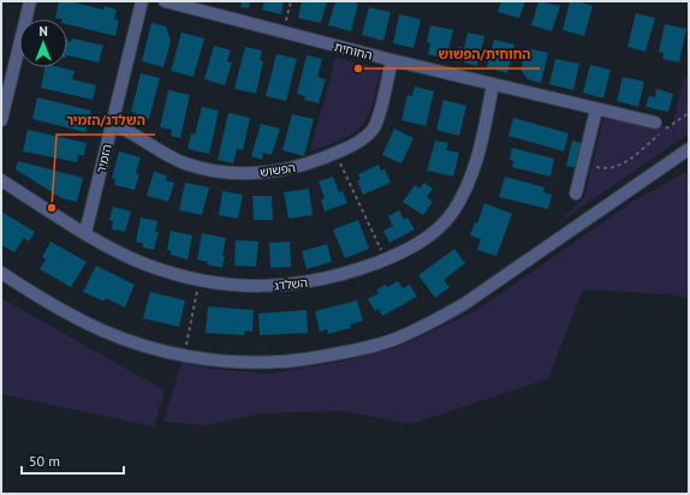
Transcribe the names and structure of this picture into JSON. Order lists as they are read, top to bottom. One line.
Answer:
{"streets":{"street":["החוחית","הזמיר","הפשוש","השלדג"]},"crossings":[["החוחית","הפשוש"],["החוחית","השלדג"],["הזמיר","הפשוש"],["הזמיר","השלדג"]],"places":["החוחית/הפשוש","השלדג/הזמיר"],"scale_bar":"50 m","north":"top"}
